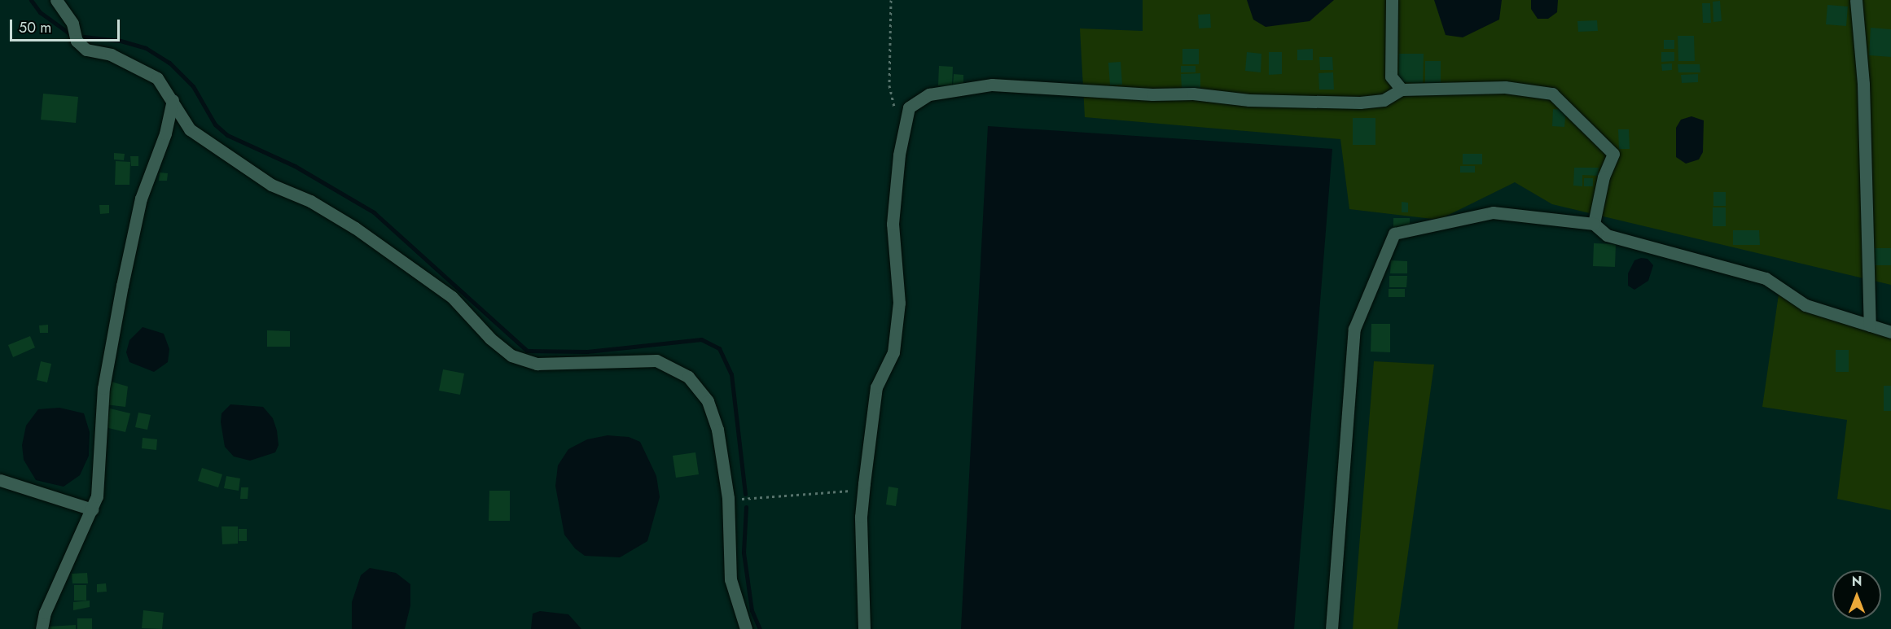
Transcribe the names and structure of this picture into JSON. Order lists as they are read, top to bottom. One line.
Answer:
{"scale_bar":"50 m","north":"top"}
